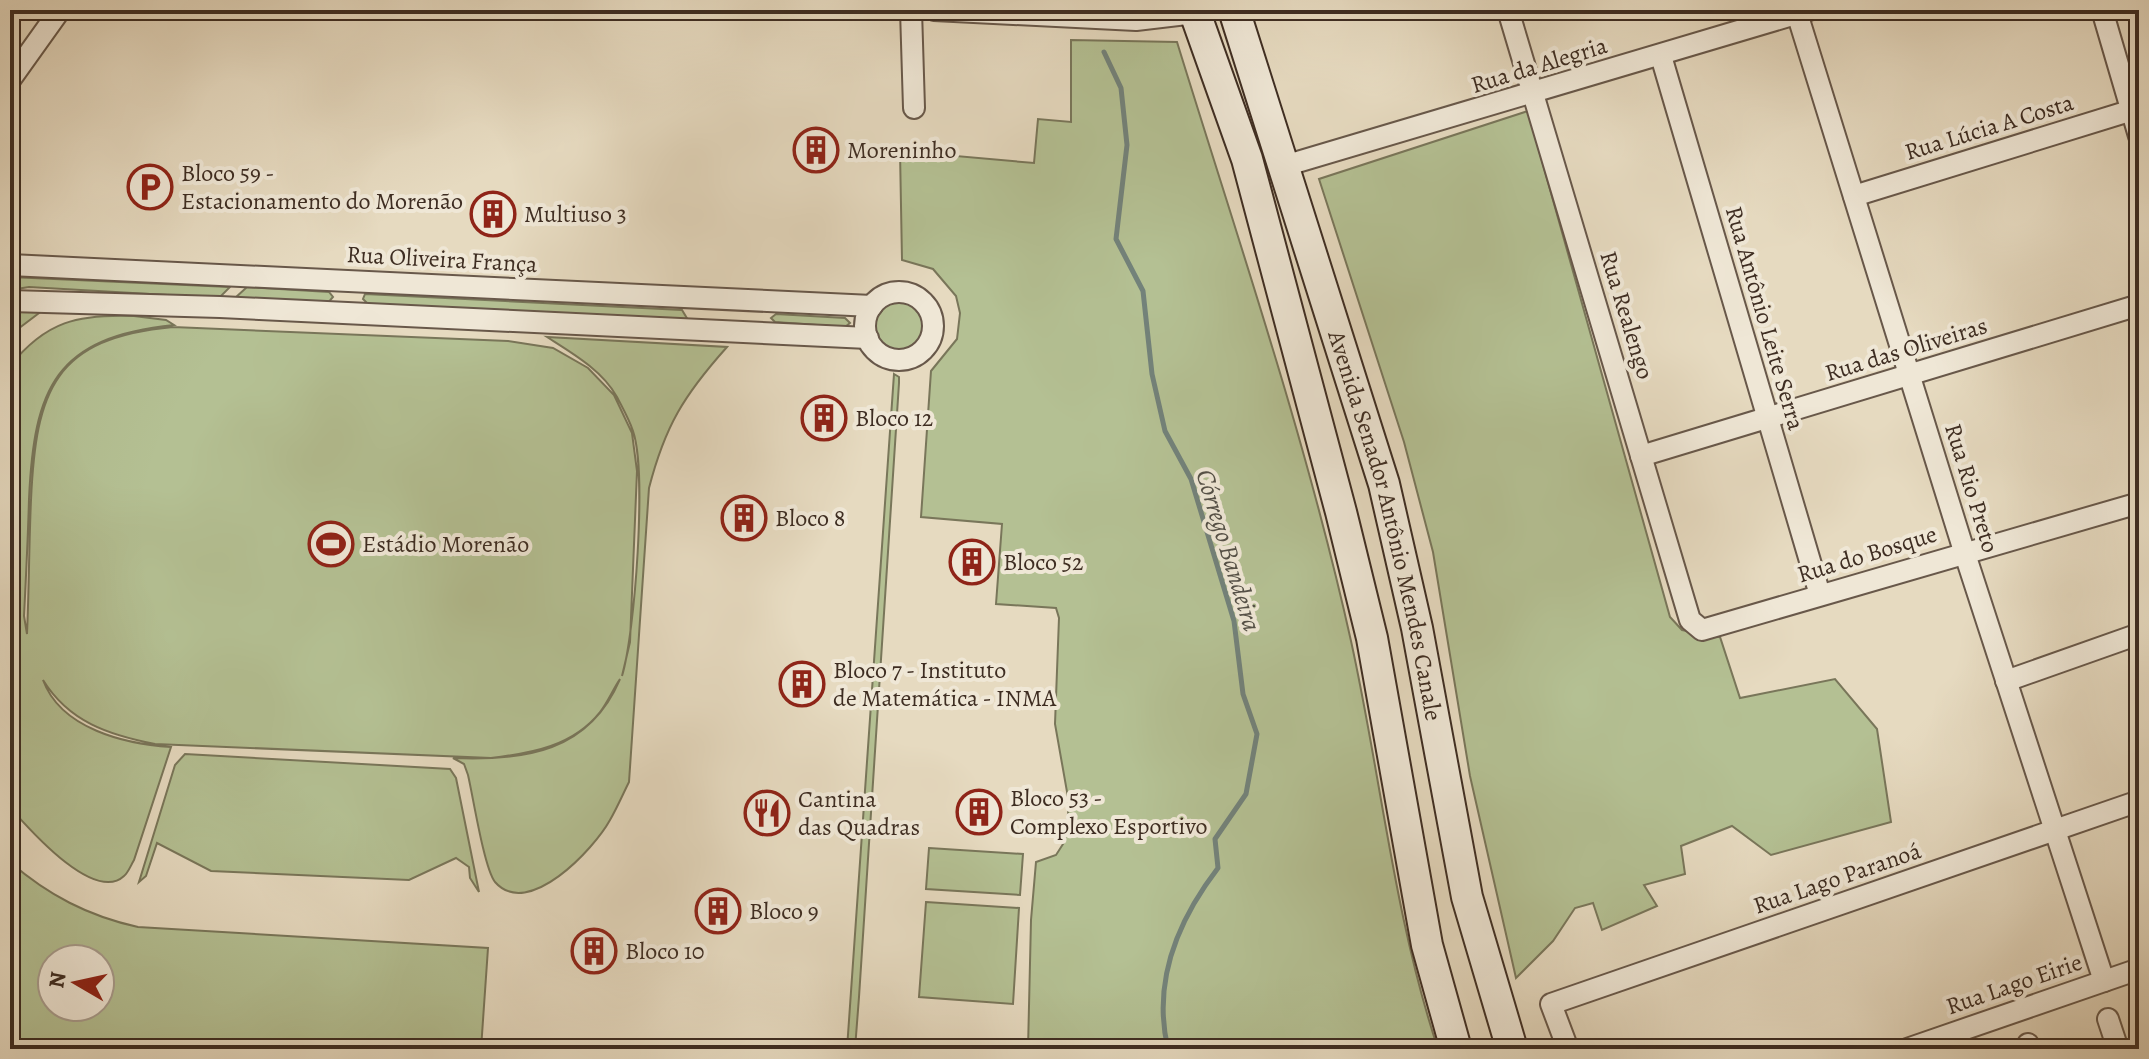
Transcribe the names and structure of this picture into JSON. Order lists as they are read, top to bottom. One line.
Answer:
{"streets":{"main road":["Avenida Senador Antônio Mendes Canale"],"street":["Rua da Alegria","Rua Lúcia A Costa","Rua Oliveira França","Rua Realengo","Rua Antônio Leite Serra","Rua das Oliveiras","Rua Rio Preto","Rua do Bosque","Rua Lago Paranoá","Rua Lago Eirie"]},"crossings":[["Rua da Alegria","Rua Realengo"],["Rua da Alegria","Rua Antônio Leite Serra"],["Rua da Alegria","Rua Rio Preto"],["Rua da Alegria","Avenida Senador Antônio Mendes Canale"],["Rua Lúcia A Costa","Rua Rio Preto"],["Rua Realengo","Rua das Oliveiras"],["Rua Realengo","Rua do Bosque"],["Rua Antônio Leite Serra","Rua das Oliveiras"],["Rua Antônio Leite Serra","Rua do Bosque"],["Rua das Oliveiras","Rua Rio Preto"],["Rua Rio Preto","Rua do Bosque"],["Rua Rio Preto","Rua Lago Paranoá"],["Rua Rio Preto","Rua Lago Eirie"]],"water":["Córrego Bandeira"],"places":{"building":["Moreninho","Multiuso 3","Bloco 12","Bloco 8","Bloco 52","Bloco 7 - Instituto de Matemática - INMA","Bloco 53 - Complexo Esportivo","Bloco 9","Bloco 10"],"parking":["Bloco 59 - Estacionamento do Morenão"],"sports":["Estádio Morenão"],"restaurant":["Cantina das Quadras"]},"north":"left"}
